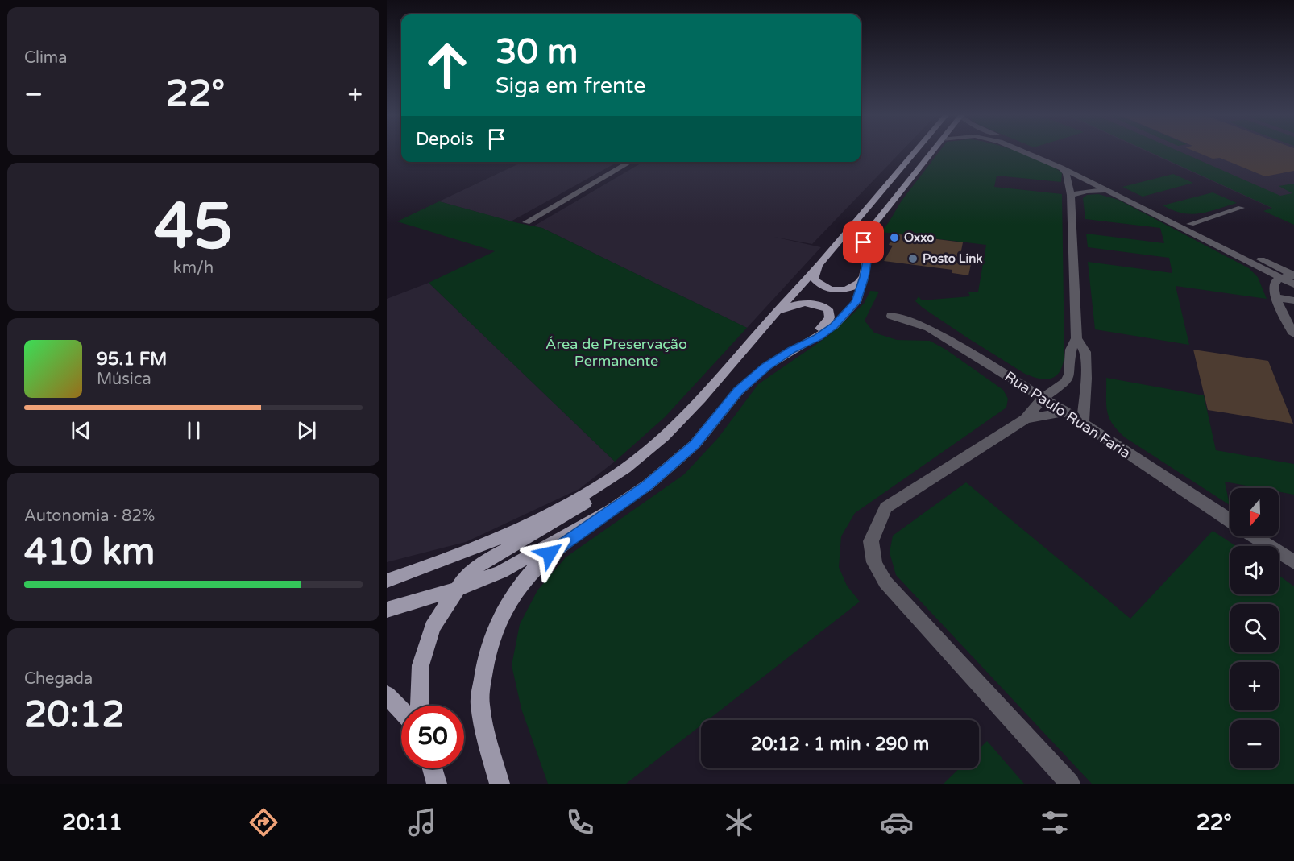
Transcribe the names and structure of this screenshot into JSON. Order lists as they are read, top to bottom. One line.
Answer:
{"streets":{"street":["Rua Paulo Ruan Faria"]},"parks":["Área de Preservação Permanente"],"places":["Oxxo","Posto Link"],"north":"bottom","page":{"tile":["Clima",["45","km/h"],["Autonomia · 82%","410 km"],["Chegada","20:12"]],"turn":["30 m","Siga em frente"],"heat":["−","22°","+"],"then":"Depois","song":["95.1 FM","Música"],"map_buttons":["+","−"],"limit":"50","trip":"20:12 · 1 min · 290 m","tabs":["20:11","22°"]}}
